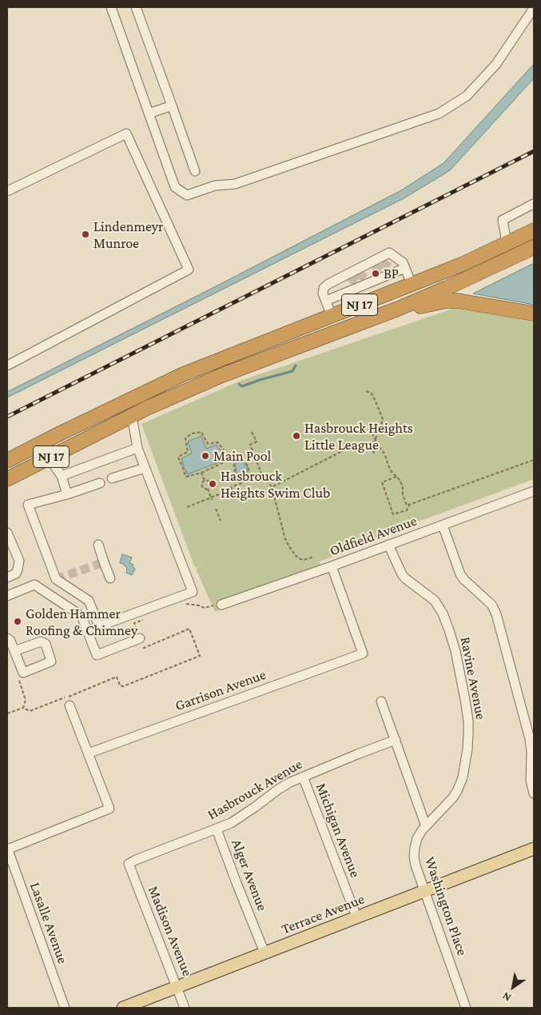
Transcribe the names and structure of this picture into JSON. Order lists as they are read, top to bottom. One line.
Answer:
{"streets":{"highway":["NJ 17"],"main road":["Terrace Avenue"],"street":["Oldfield Avenue","Ravine Avenue","Garrison Avenue","Hasbrouck Avenue","Michigan Avenue","Alger Avenue","Washington Place","Lasalle Avenue","Madison Avenue"]},"crossings":[["Oldfield Avenue","Ravine Avenue"],["Oldfield Avenue","Garrison Avenue"],["Ravine Avenue","Washington Place"],["Hasbrouck Avenue","Michigan Avenue"],["Hasbrouck Avenue","Alger Avenue"],["Hasbrouck Avenue","Madison Avenue"],["Michigan Avenue","Terrace Avenue"],["Alger Avenue","Terrace Avenue"],["Washington Place","Terrace Avenue"],["Terrace Avenue","Madison Avenue"]],"places":["Lindenmeyr Munroe","BP","Hasbrouck Heights Little League","Main Pool","Hasbrouck Heights Swim Club","Golden Hammer Roofing & Chimney"],"north":"bottom left"}
